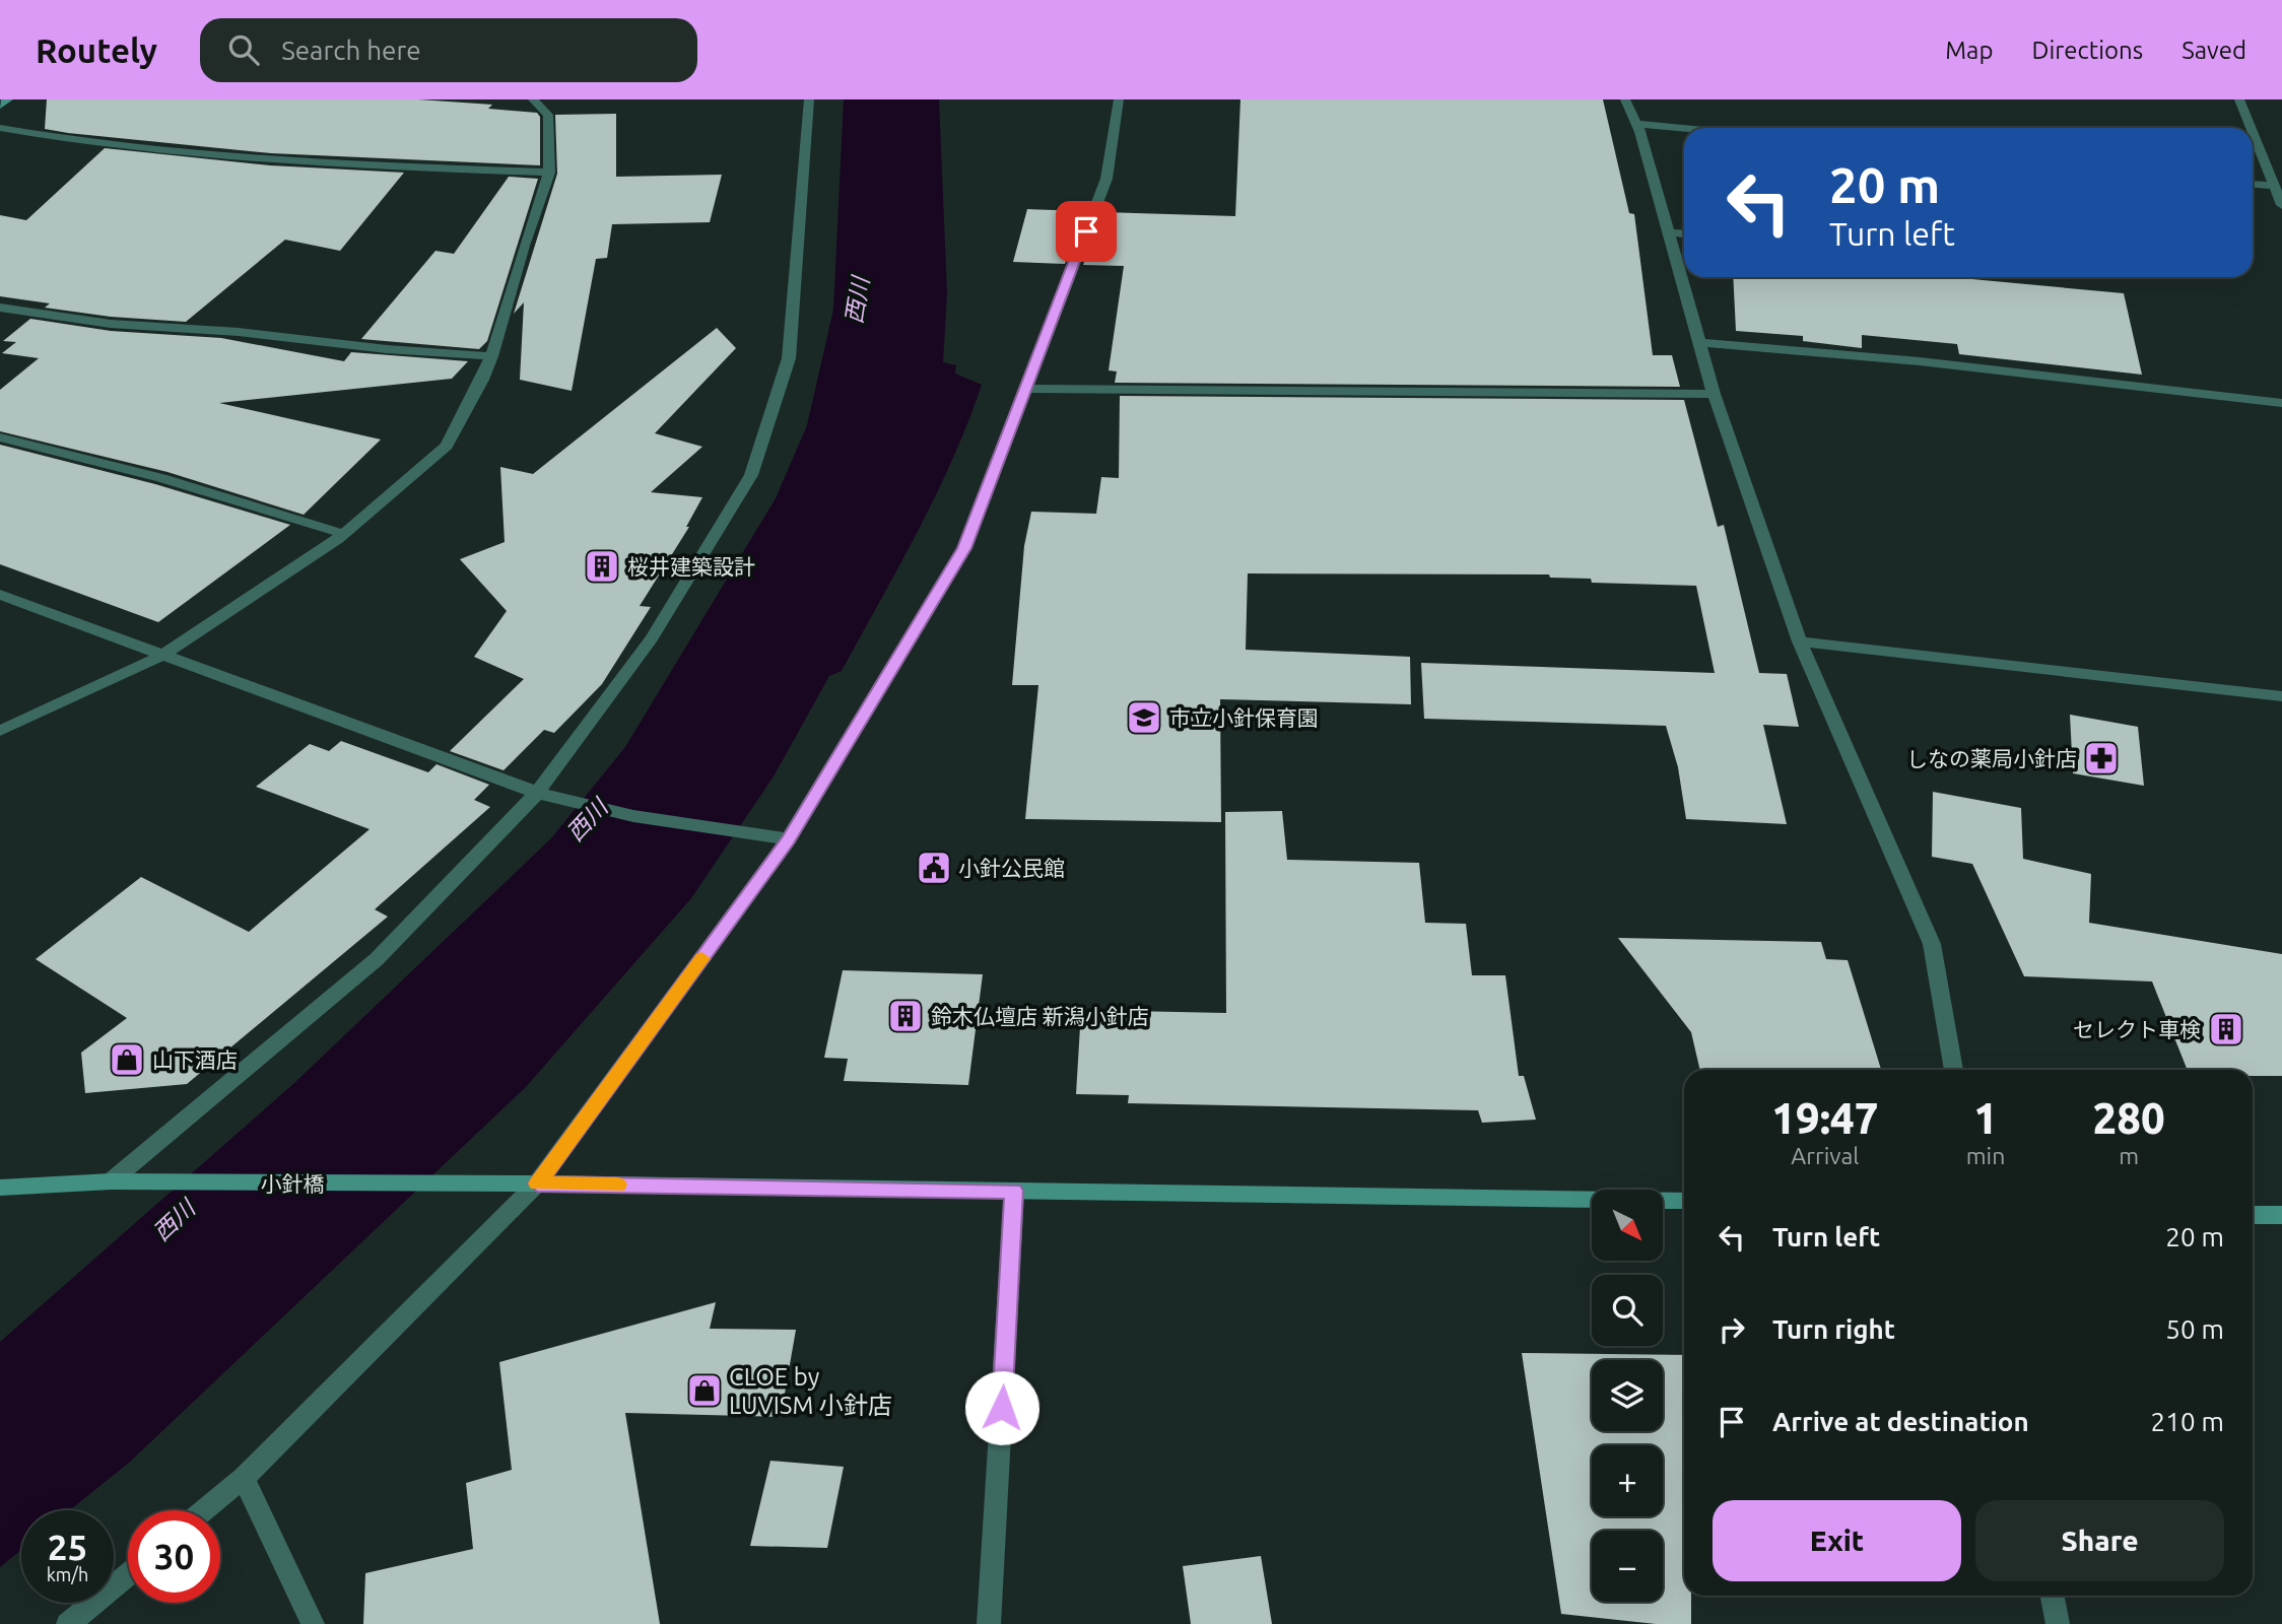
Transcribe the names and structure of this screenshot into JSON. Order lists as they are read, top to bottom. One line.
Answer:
{"streets":{"street":["小針橋"]},"water":["西川"],"places":{"building":["桜井建築設計","鈴木仏壇店 新潟小針店","セレクト車検"],"school or university":["市立小針保育園"],"pharmacy":["しなの薬局小針店"],"public building":["小針公民館"],"shop":["山下酒店","CLOE by LUVISM 小針店"]},"north":"bottom right","page":{"header":"Routely","search":"Search here","nav":["Map","Directions","Saved"],"turn":["20 m","Turn left"],"eta":["19:47","Arrival","1","min","280","m"],"map_buttons":["+","−"],"list":[{"name":"Turn left","value":"20 m"},{"name":"Turn right","value":"50 m"},{"name":"Arrive at destination","value":"210 m"}],"buttons":["Exit","Share"],"speed":"25 km/h","limit":"30"}}
